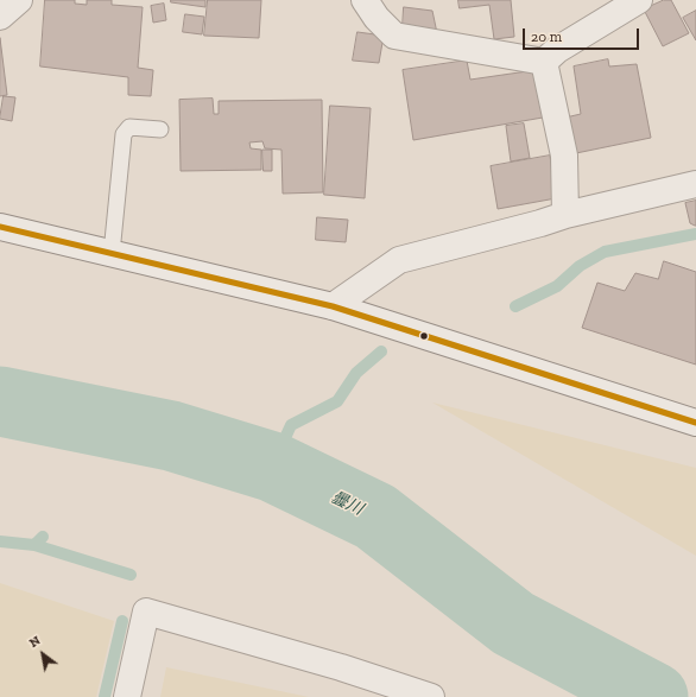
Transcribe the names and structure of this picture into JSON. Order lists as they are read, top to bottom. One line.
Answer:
{"water":["曇川"],"scale_bar":"20 m","north":"top left"}
